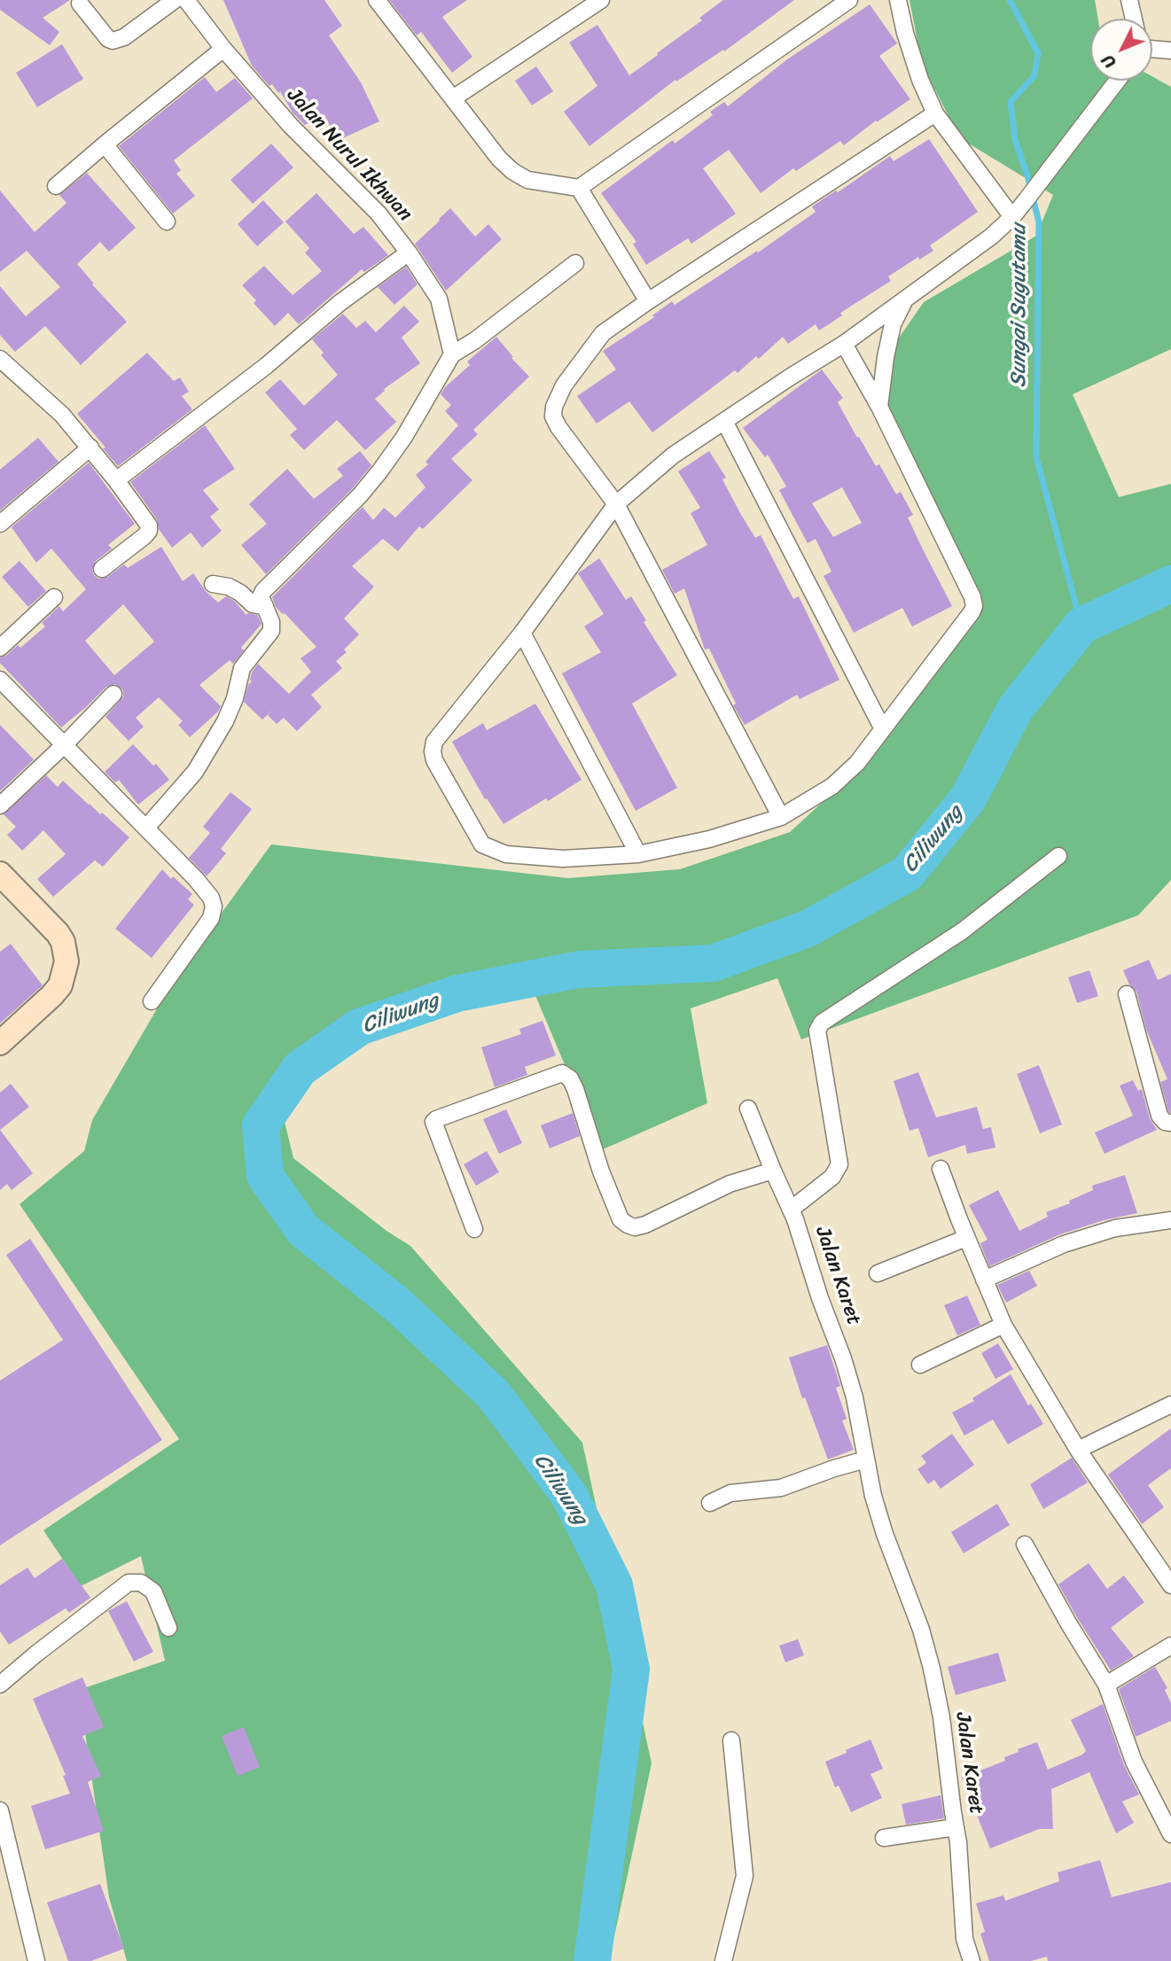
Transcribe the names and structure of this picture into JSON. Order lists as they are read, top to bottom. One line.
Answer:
{"streets":{"street":["Jalan Nurul Ikhwan","Jalan Karet"]},"water":["Sungai Sugutamu","Ciliwung"],"north":"bottom left"}
